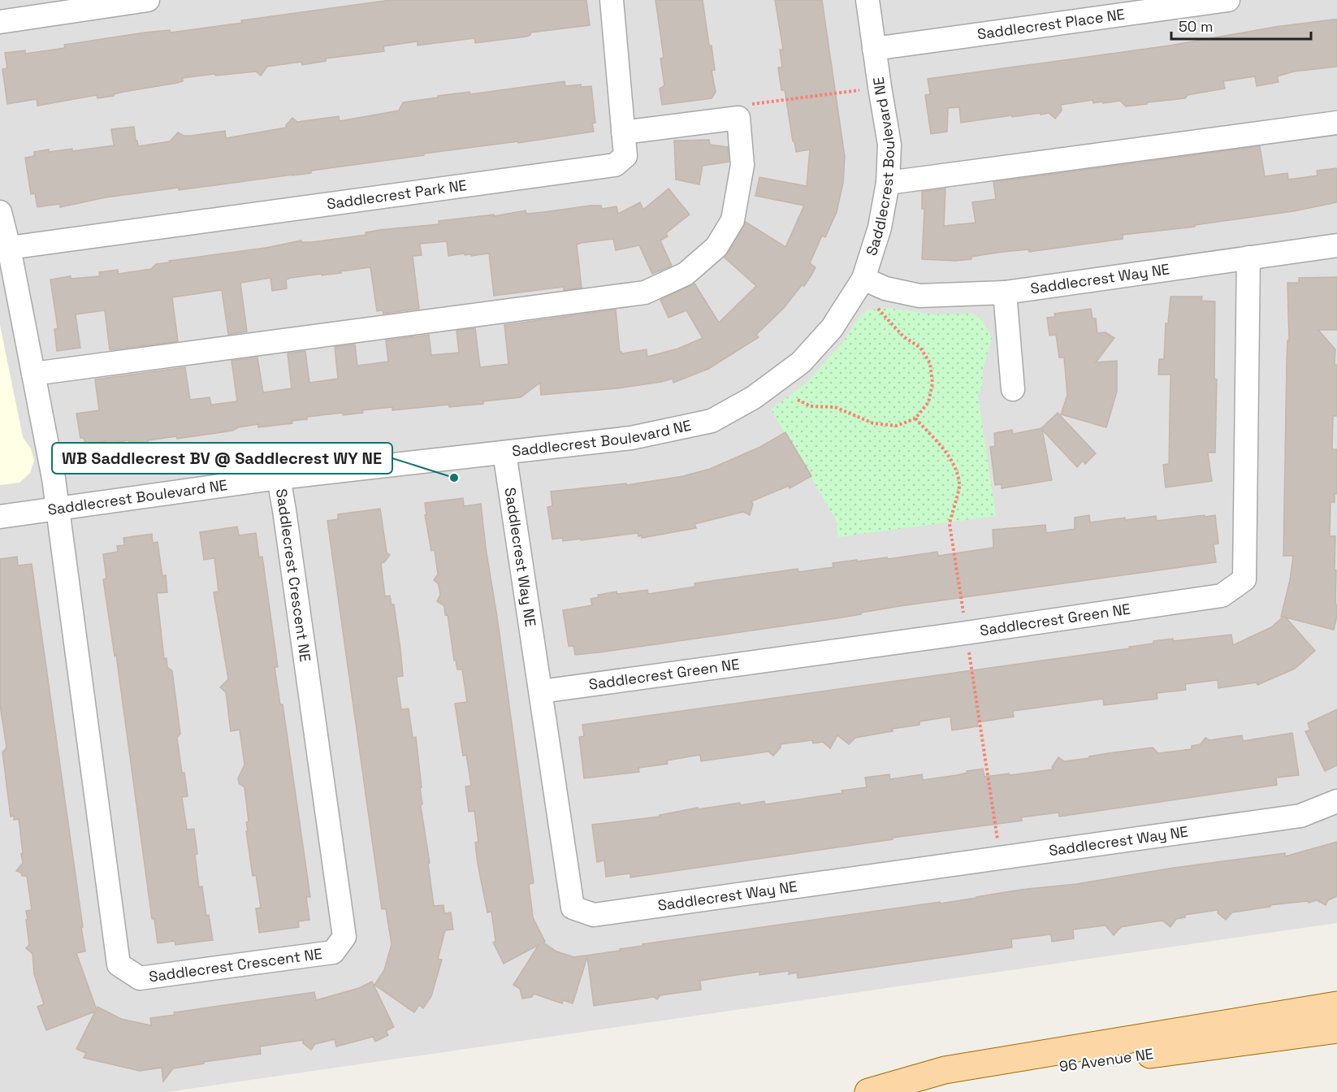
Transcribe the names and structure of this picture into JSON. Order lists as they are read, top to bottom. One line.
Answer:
{"streets":{"main road":["96 Avenue NE"],"street":["Saddlecrest Place NE","Saddlecrest Boulevard NE","Saddlecrest Park NE","Saddlecrest Way NE","Saddlecrest Crescent NE","Saddlecrest Green NE"]},"crossings":[["Saddlecrest Place NE","Saddlecrest Boulevard NE"],["Saddlecrest Boulevard NE","Saddlecrest Way NE"],["Saddlecrest Boulevard NE","Saddlecrest Crescent NE"],["Saddlecrest Way NE","Saddlecrest Green NE"]],"places":["WB Saddlecrest BV @ Saddlecrest WY NE"],"scale_bar":"50 m"}
